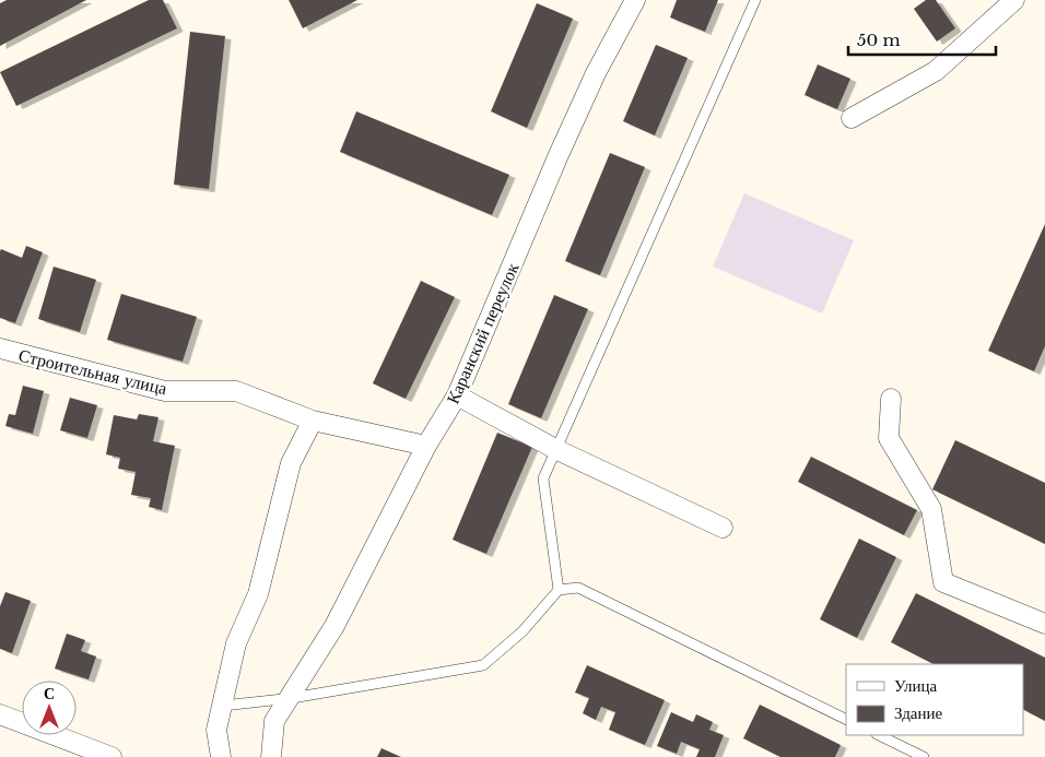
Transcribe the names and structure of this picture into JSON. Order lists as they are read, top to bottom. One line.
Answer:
{"streets":{"street":["Каранский переулок","Строительная улица"]},"legend":["Улица","Здание"],"scale_bar":"50 m","north":"top"}
